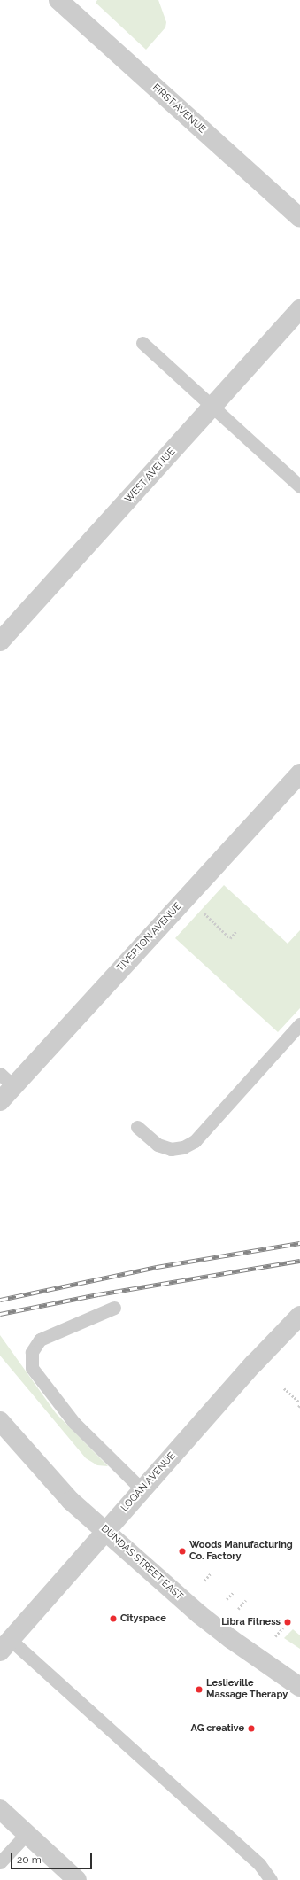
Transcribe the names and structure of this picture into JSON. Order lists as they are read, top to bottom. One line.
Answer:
{"streets":{"street":["FIRST AVENUE","WEST AVENUE","TIVERTON AVENUE","LOGAN AVENUE","DUNDAS STREET EAST"]},"crossings":[["LOGAN AVENUE","DUNDAS STREET EAST"]],"places":["Woods Manufacturing Co. Factory","Cityspace","Libra Fitness","Leslieville Massage Therapy","AG creative"],"scale_bar":"20 m"}
